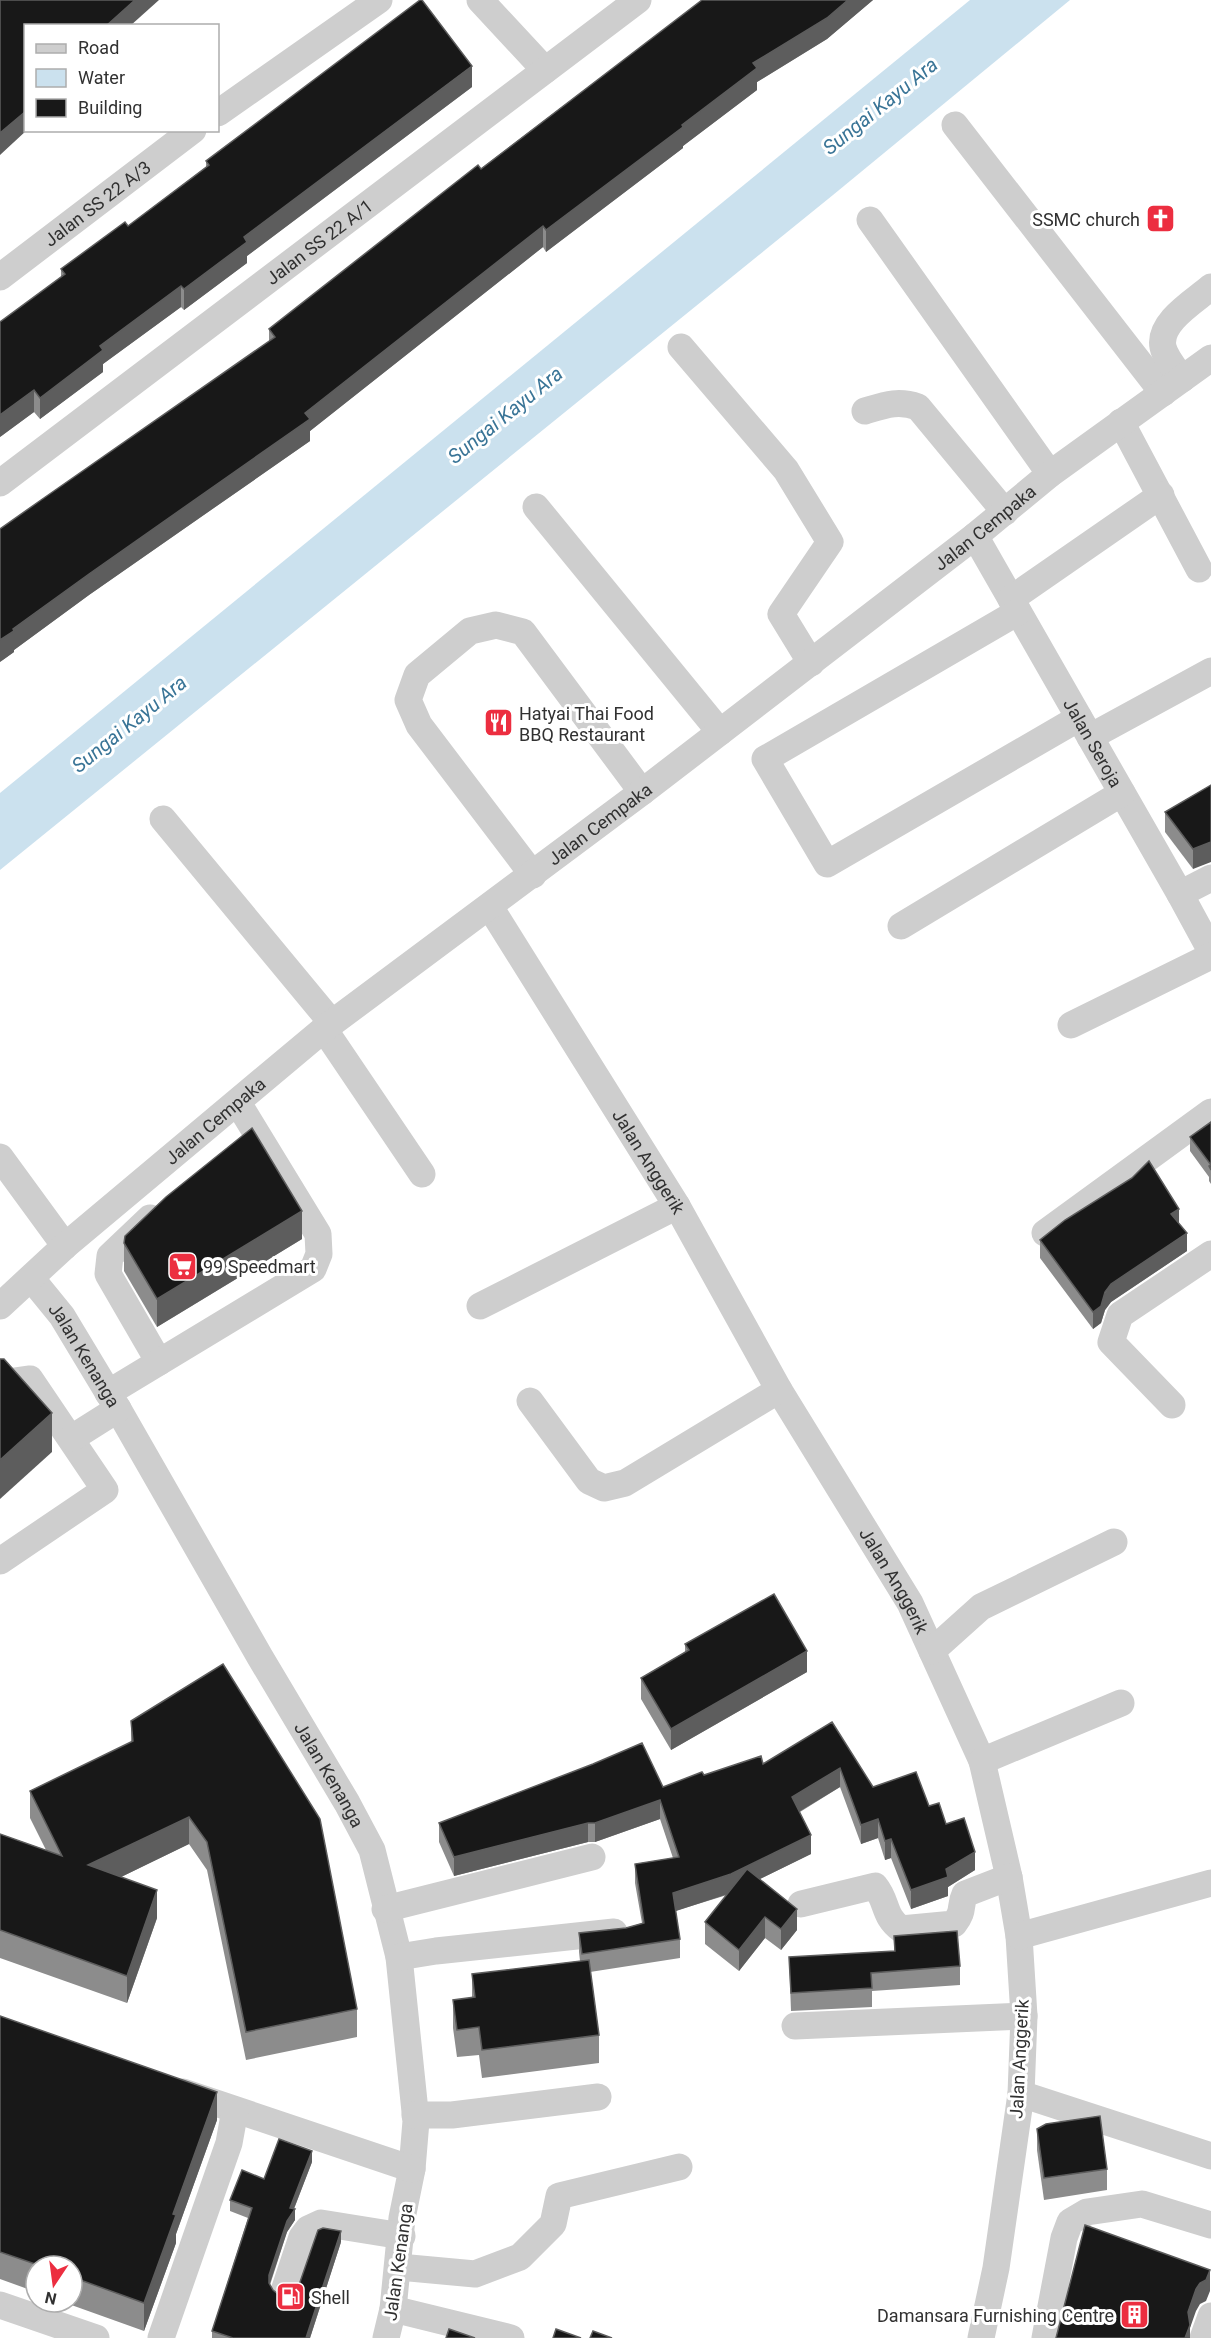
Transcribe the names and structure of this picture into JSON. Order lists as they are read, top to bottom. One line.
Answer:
{"streets":{"street":["Jalan SS 22 A/3","Jalan SS 22 A/1","Jalan Cempaka","Jalan Seroja","Jalan Anggerik","Jalan Kenanga"]},"crossings":[["Jalan Cempaka","Jalan Seroja"],["Jalan Cempaka","Jalan Anggerik"],["Jalan Cempaka","Jalan Kenanga"]],"water":["Sungai Kayu Ara"],"places":{"church":["SSMC church"],"restaurant":["Hatyai Thai Food BBQ Restaurant"],"supermarket":["99 Speedmart"],"fuel station":["Shell"],"building":["Damansara Furnishing Centre"]},"legend":["Road","Water","Building"],"north":"bottom"}
